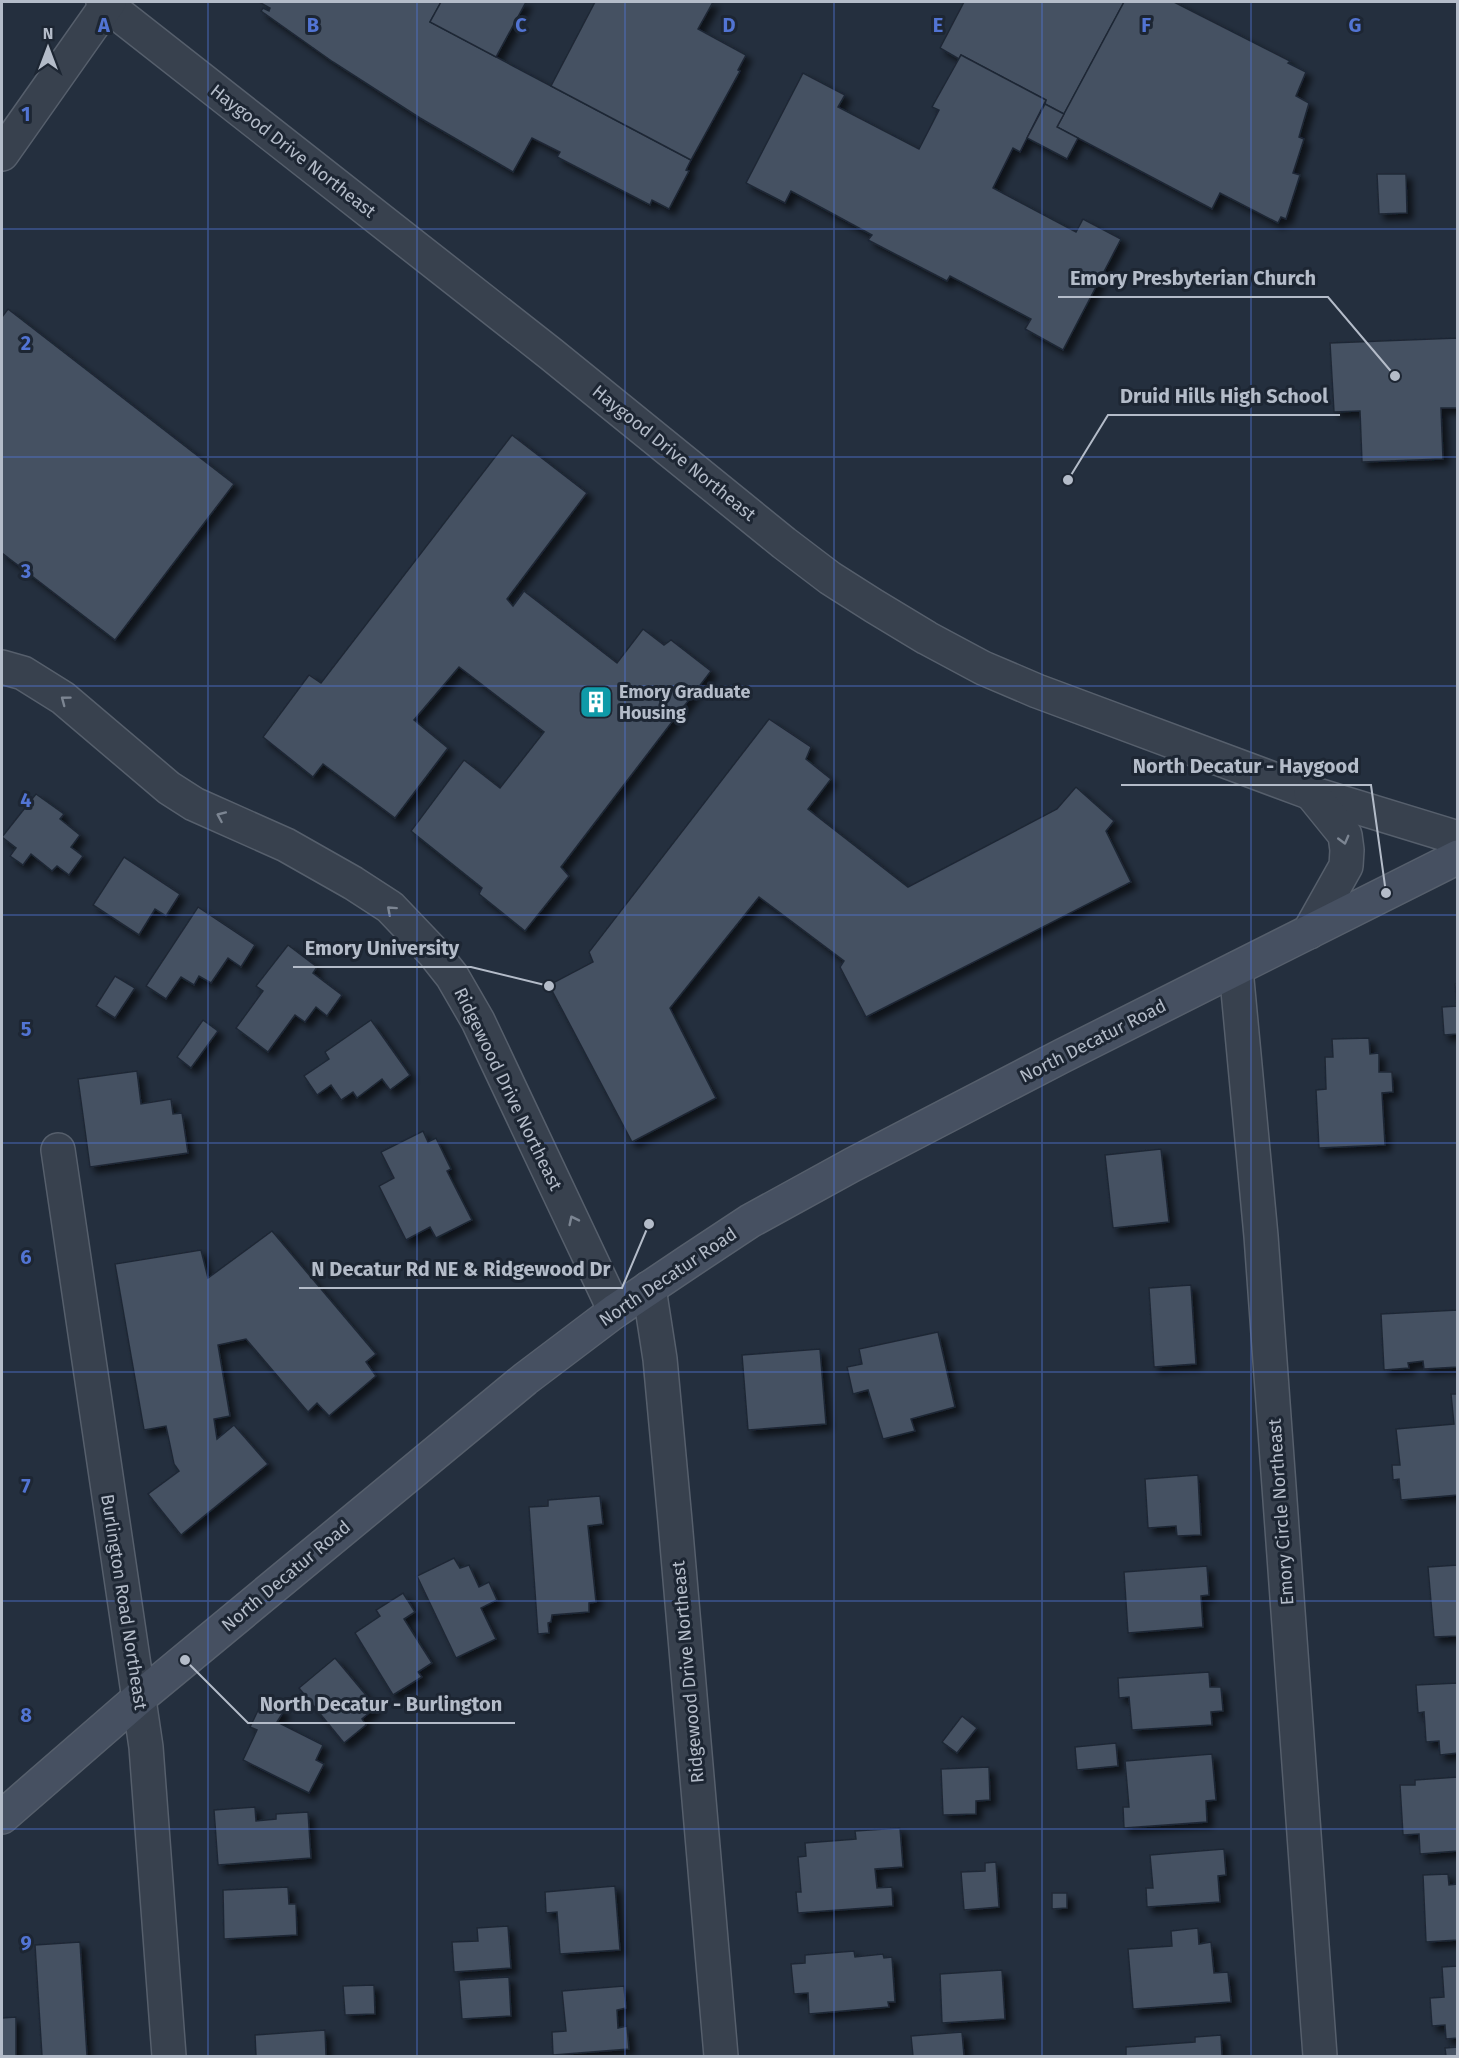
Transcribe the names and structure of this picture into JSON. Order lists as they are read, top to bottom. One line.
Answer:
{"streets":{"main road":["North Decatur Road"],"street":["Haygood Drive Northeast","Ridgewood Drive Northeast","Emory Circle Northeast","Burlington Road Northeast"]},"crossings":[["North Decatur Road","Ridgewood Drive Northeast"],["North Decatur Road","Emory Circle Northeast"],["North Decatur Road","Burlington Road Northeast"]],"one_way":["Ridgewood Drive Northeast"],"places":{"other":["Emory Presbyterian Church","Druid Hills High School","North Decatur - Haygood","Emory University","N Decatur Rd NE & Ridgewood Dr","North Decatur - Burlington"],"building":["Emory Graduate Housing"]},"north":"top","grid":{"columns":["A","B","C","D","E","F","G"],"rows":["1","2","3","4","5","6","7","8","9"]}}
